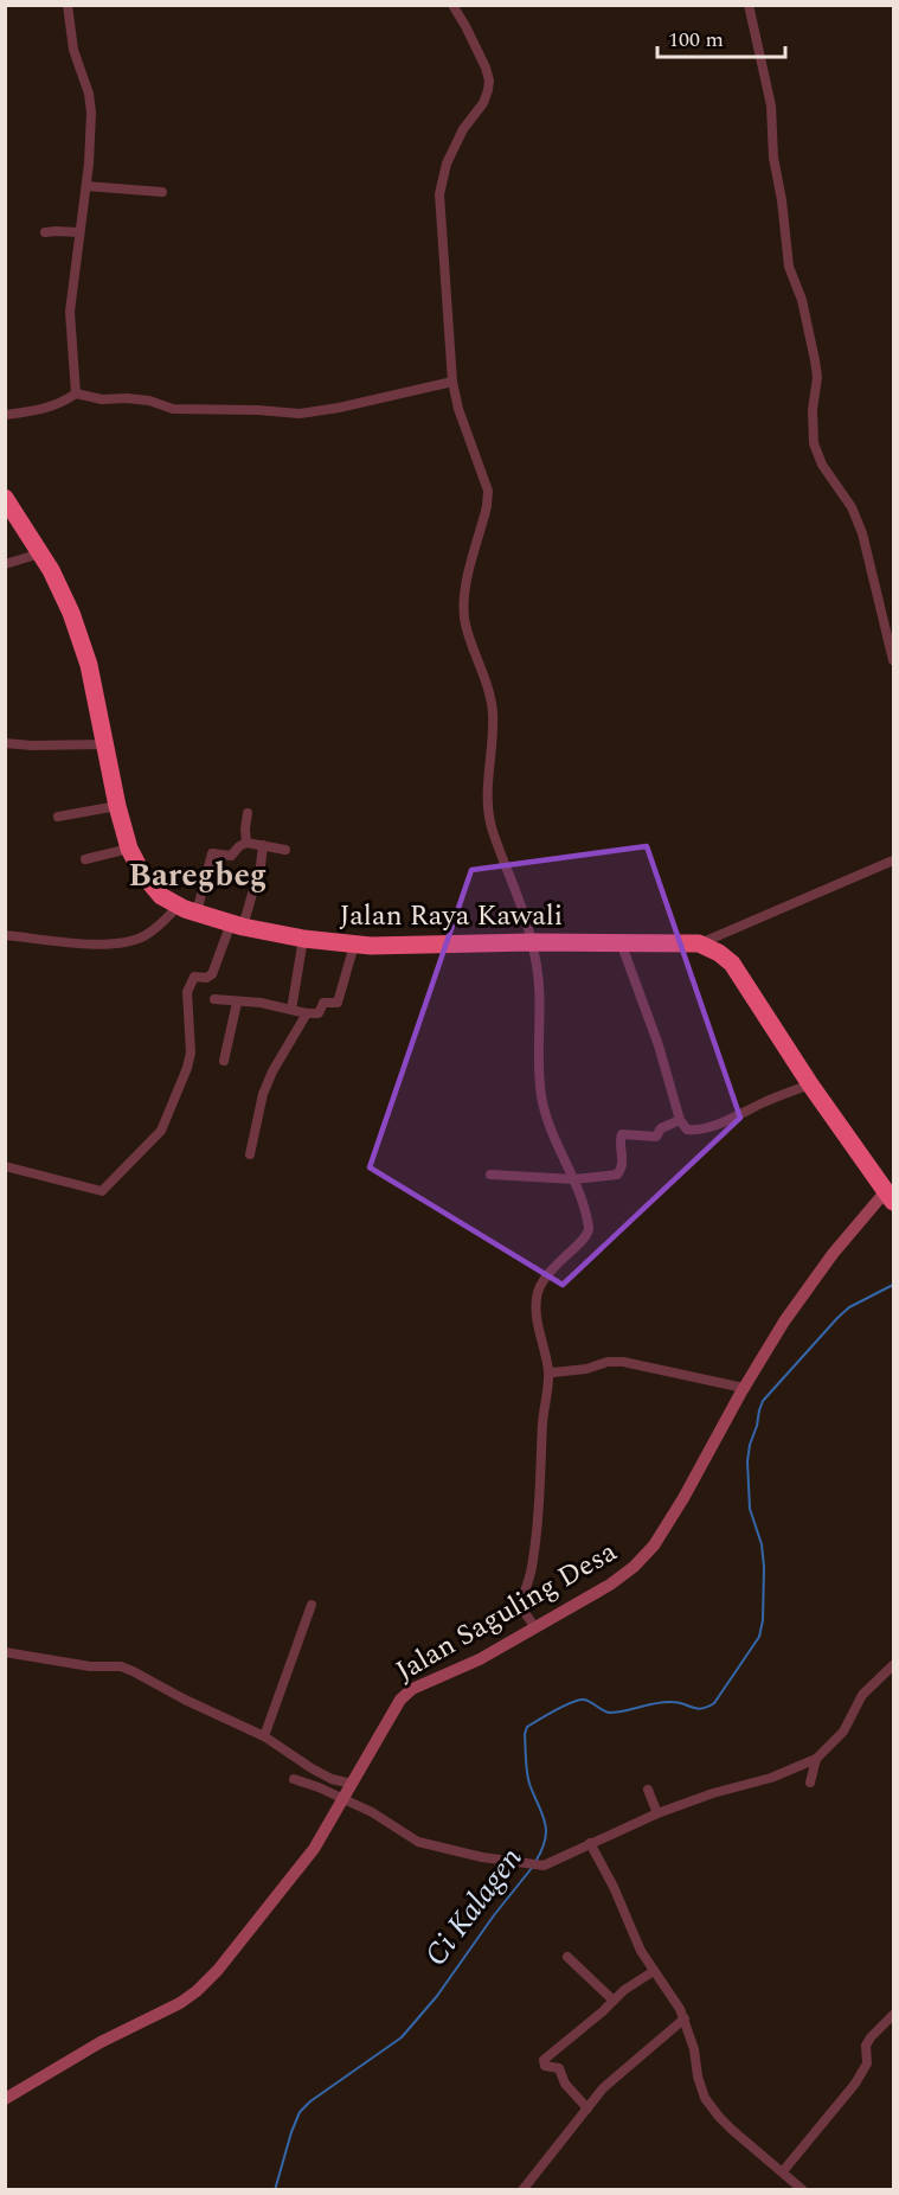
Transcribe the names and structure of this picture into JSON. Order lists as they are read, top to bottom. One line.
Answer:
{"streets":{"highway":["Jalan Raya Kawali"],"street":["Jalan Saguling Desa"]},"crossings":[["Jalan Raya Kawali","Jalan Saguling Desa"]],"districts":["Baregbeg"],"water":["Ci Kalagen"],"scale_bar":"100 m"}
